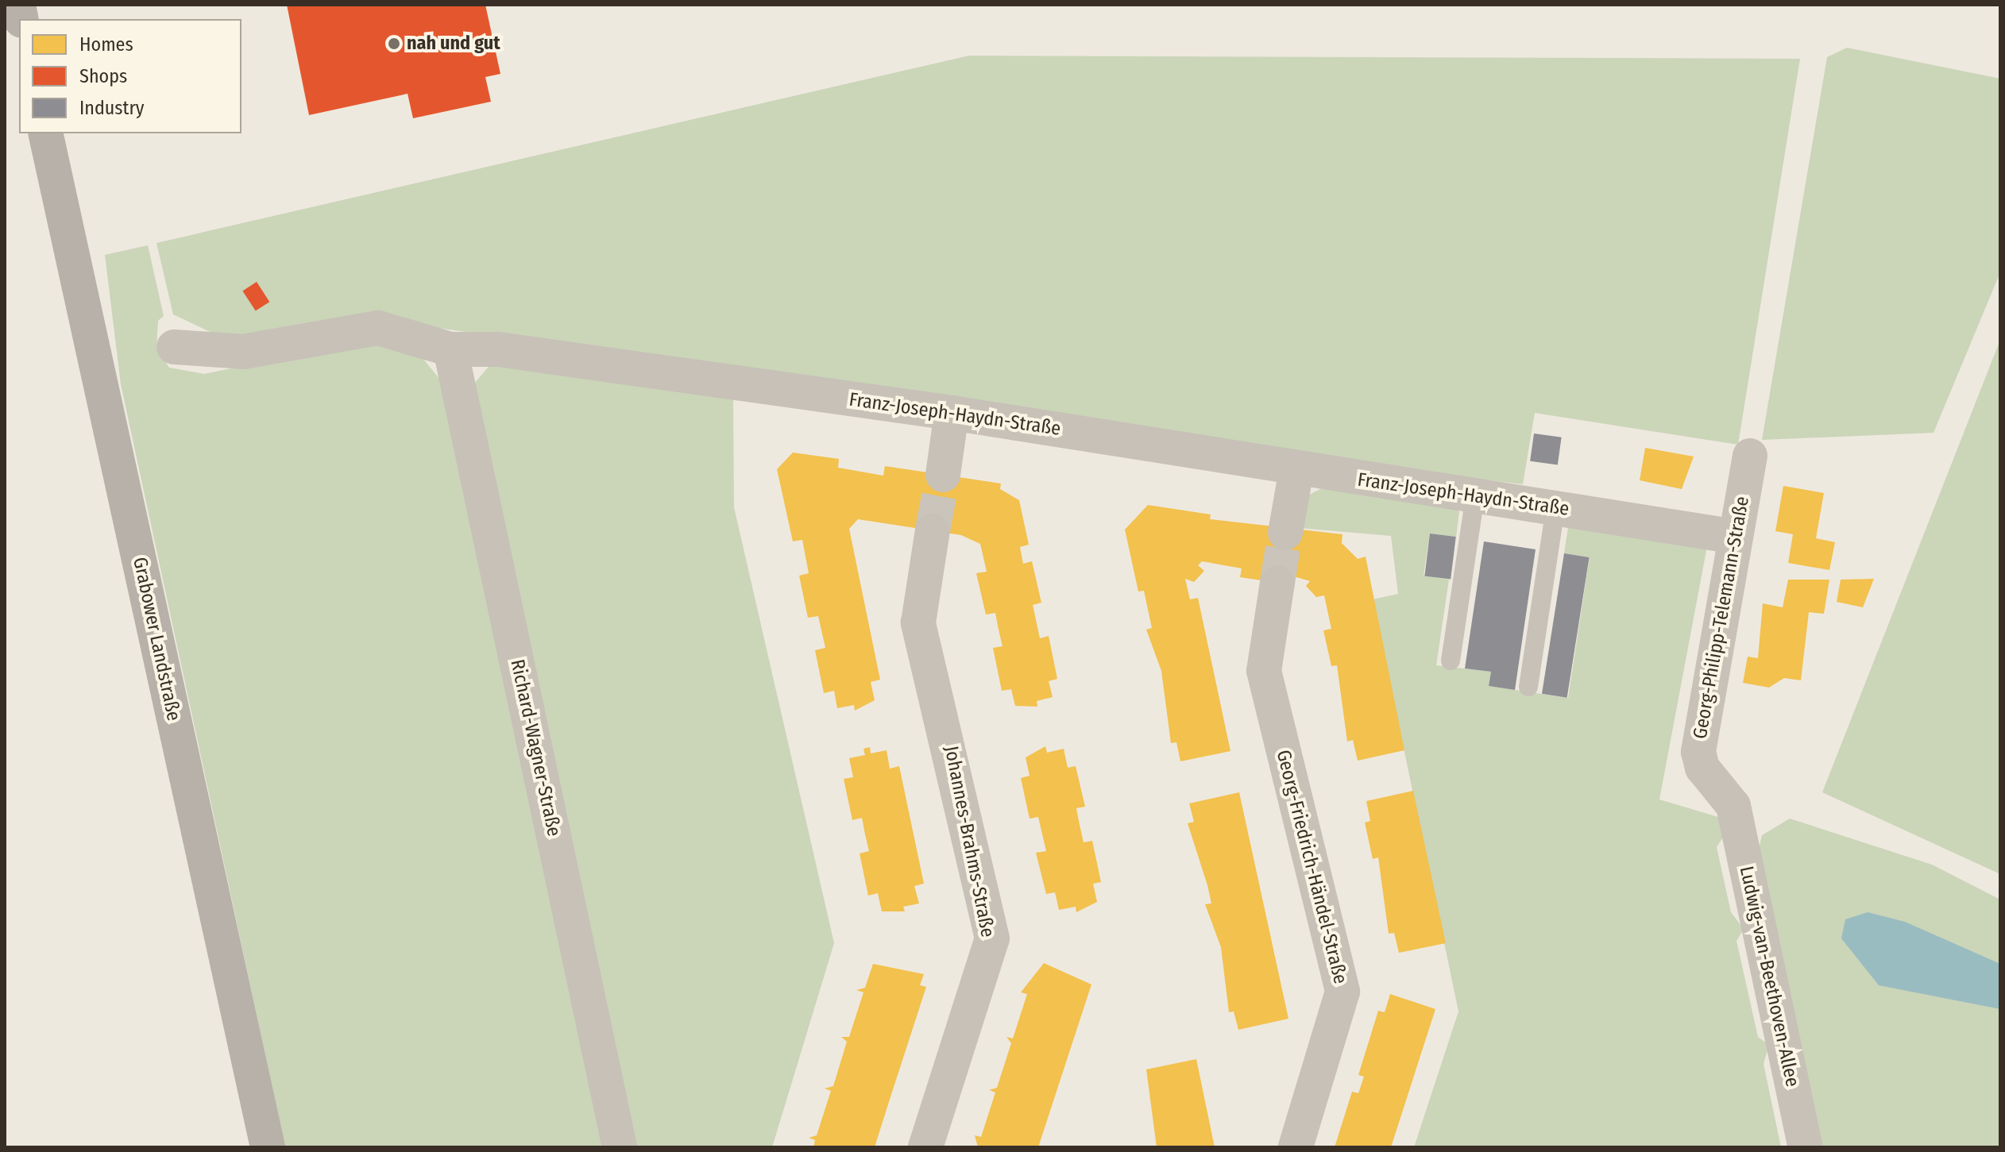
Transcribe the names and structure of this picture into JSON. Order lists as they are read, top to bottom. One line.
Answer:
{"streets":{"main road":["Grabower Landstraße"],"street":["Franz-Joseph-Haydn-Straße","Georg-Philipp-Telemann-Straße","Richard-Wagner-Straße","Johannes-Brahms-Straße","Georg-Friedrich-Händel-Straße","Ludwig-van-Beethoven-Allee"]},"crossings":[["Franz-Joseph-Haydn-Straße","Georg-Philipp-Telemann-Straße"],["Franz-Joseph-Haydn-Straße","Richard-Wagner-Straße"],["Georg-Philipp-Telemann-Straße","Ludwig-van-Beethoven-Allee"]],"places":["nah und gut"],"legend":["Homes","Shops","Industry"]}
